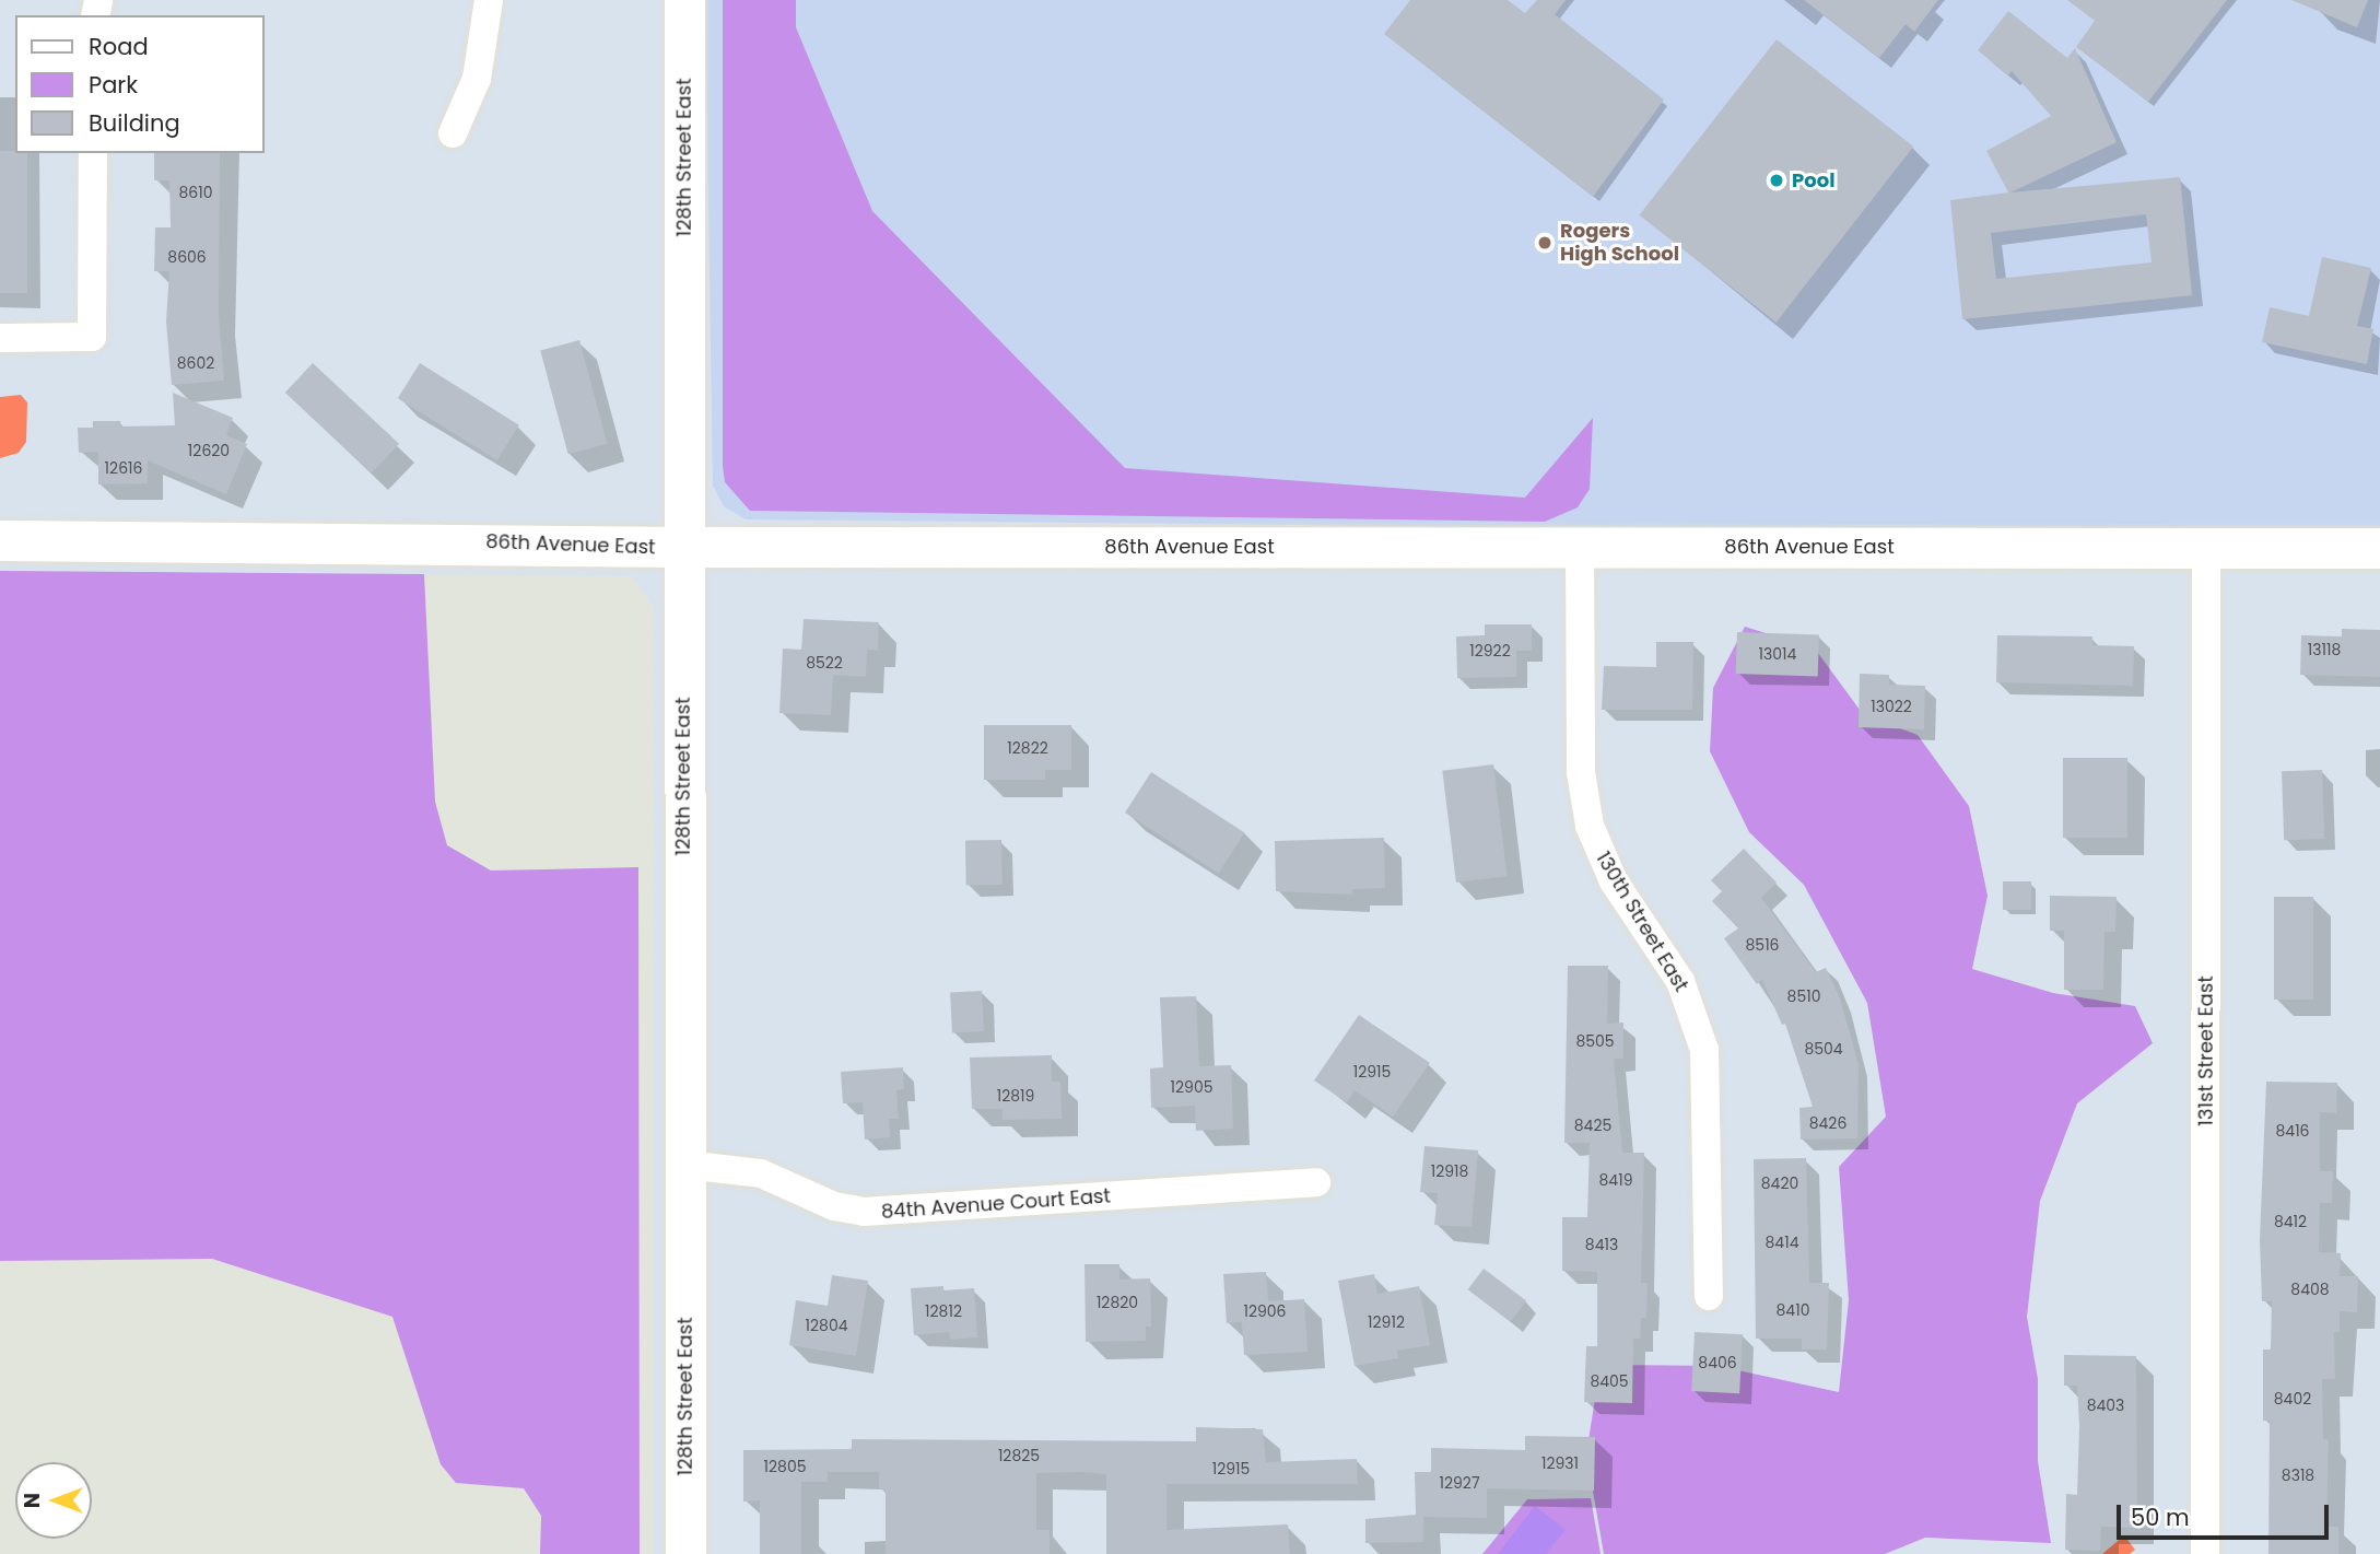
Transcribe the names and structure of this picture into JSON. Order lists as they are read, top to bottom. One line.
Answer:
{"streets":{"street":["128th Street East","86th Avenue East","130th Street East","131st Street East","84th Avenue Court East"]},"crossings":[["128th Street East","86th Avenue East"],["128th Street East","84th Avenue Court East"],["86th Avenue East","130th Street East"],["86th Avenue East","131st Street East"]],"places":["Pool","Rogers High School"],"house_numbers":["8610","8606","8602","12620","12616","13118","12922","13014","8522","13022","12822","8516","8510","8505","8504","12915","12905","12819","8426","8425","8416","12918","8419","8420","8412","8414","8413","8408","12820","8410","12812","12906","12912","12804","8406","8405","8402","8403","12825","12931","12805","12915","8318","12927"],"legend":["Road","Park","Building"],"scale_bar":"50 m","north":"left"}
